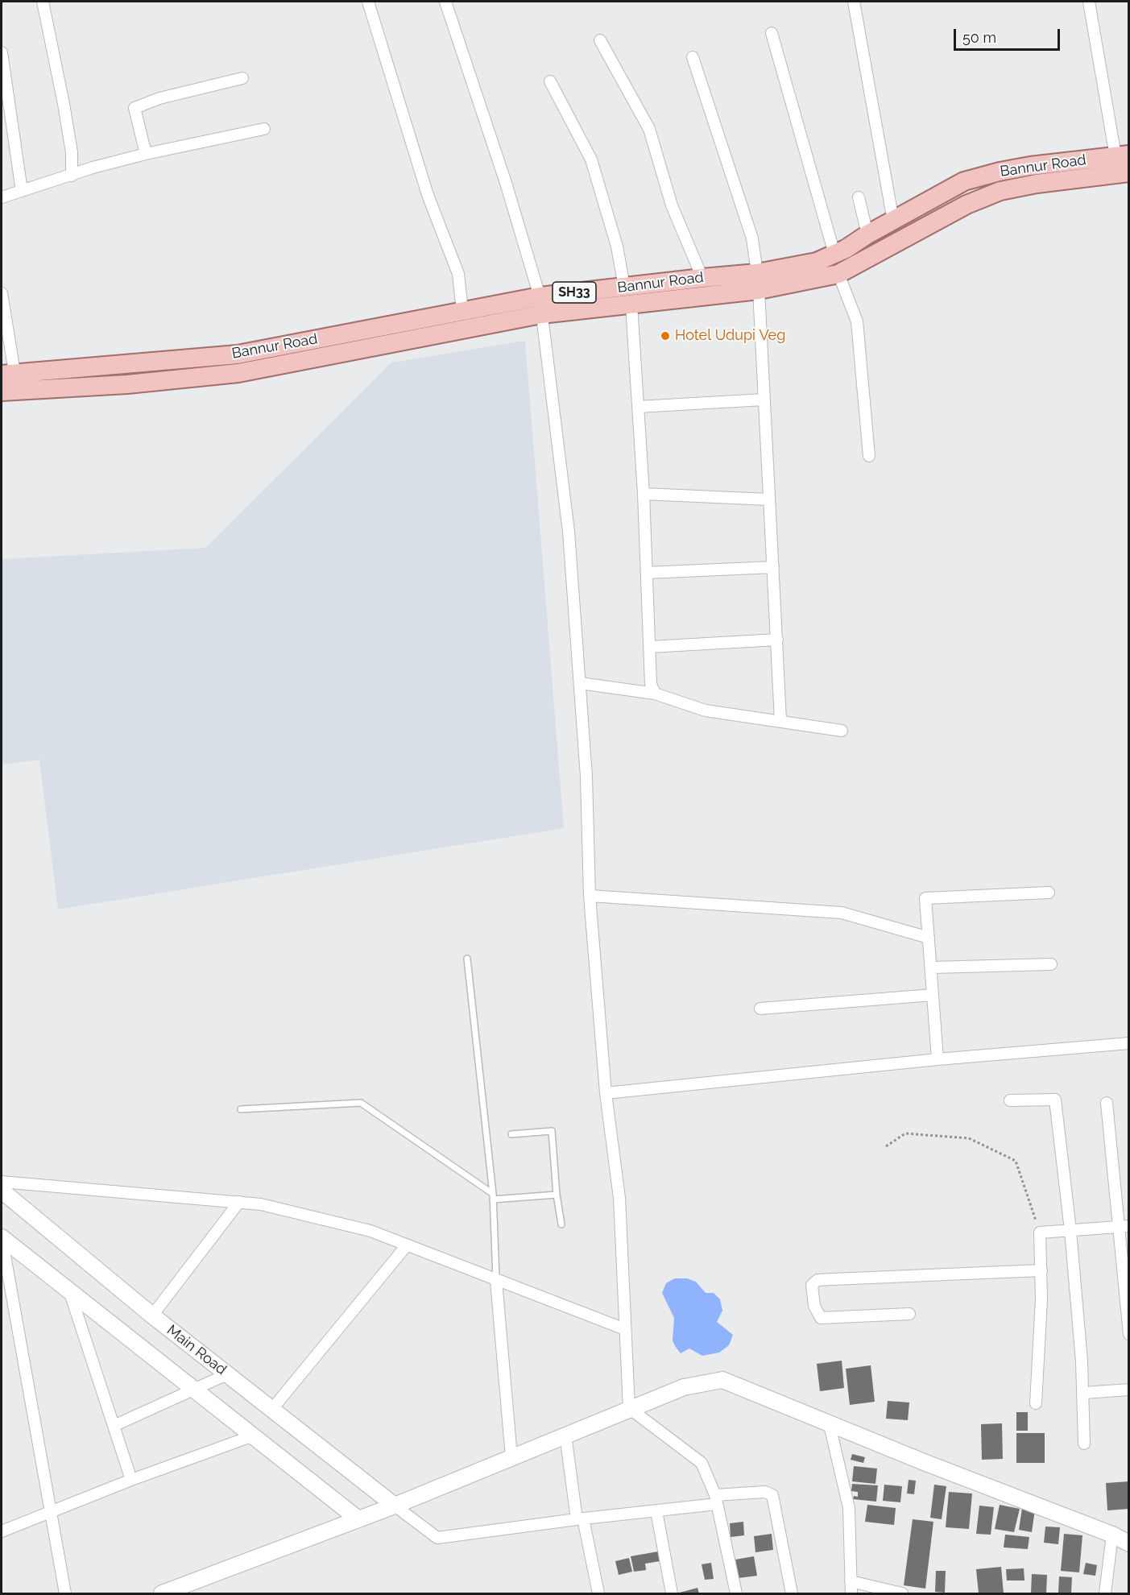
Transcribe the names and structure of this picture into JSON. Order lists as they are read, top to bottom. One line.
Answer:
{"streets":{"main road":["Bannur Road","SH33"],"street":["Main Road"]},"places":["Hotel Udupi Veg"],"scale_bar":"50 m"}
